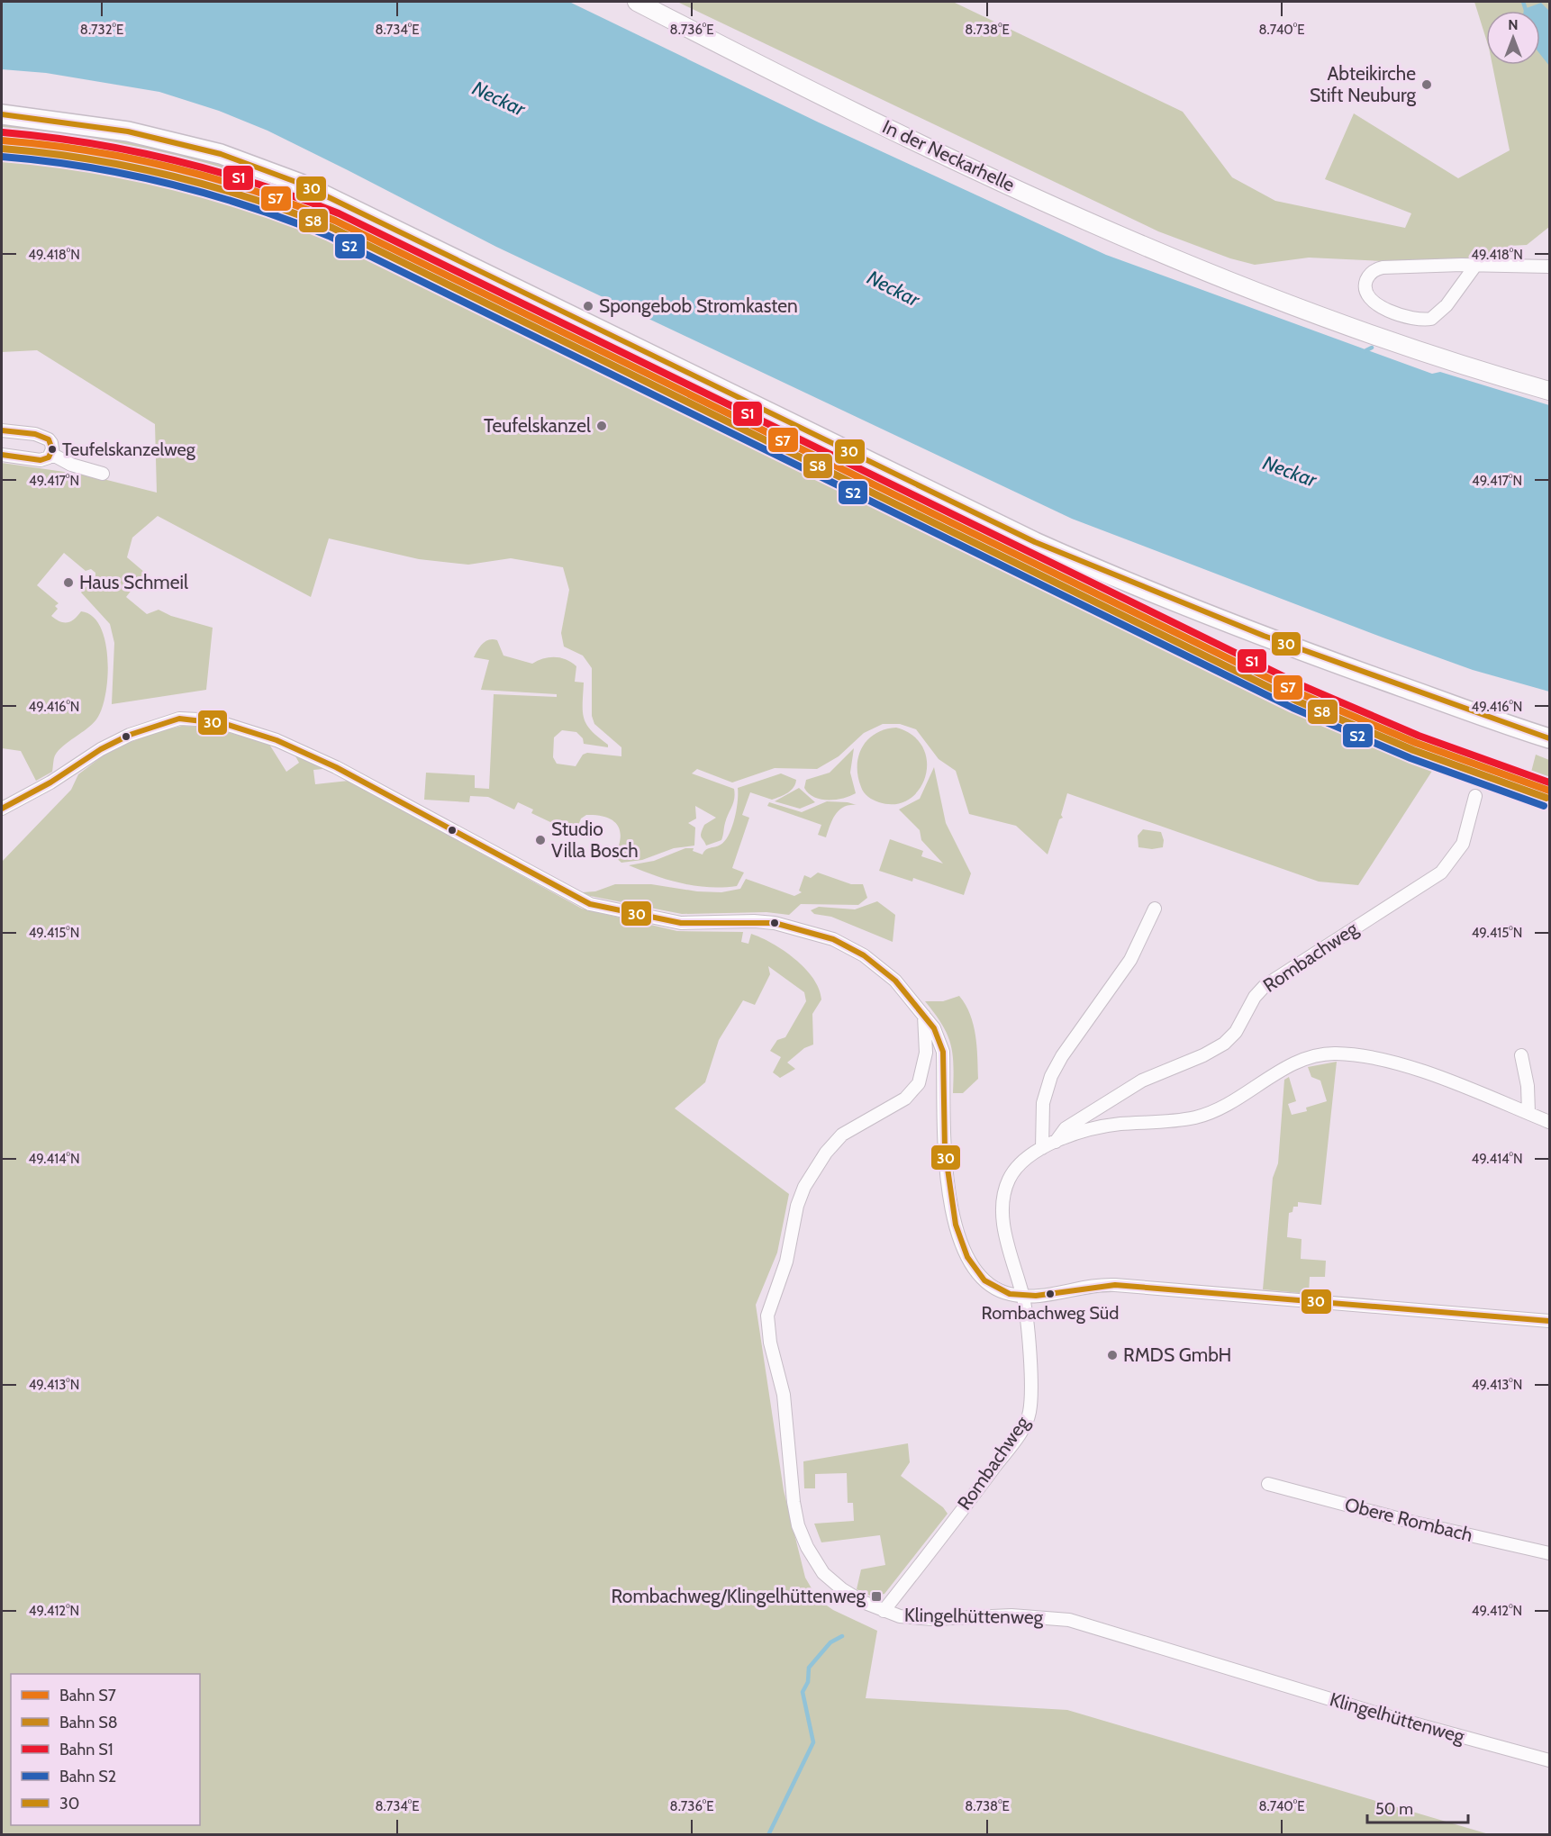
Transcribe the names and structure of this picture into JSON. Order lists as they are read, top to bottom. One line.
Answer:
{"streets":{"main road":["In der Neckarhelle"],"street":["Rombachweg","Obere Rombach","Klingelhüttenweg"]},"crossings":[["Rombachweg","Klingelhüttenweg"]],"water":["Neckar"],"places":{"other":["Abteikirche Stift Neuburg","Spongebob Stromkasten","Teufelskanzel","Teufelskanzelweg","Haus Schmeil","Studio Villa Bosch","Rombachweg Süd","RMDS GmbH"],"transit":["Rombachweg/Klingelhüttenweg"]},"lines":["transit line 30","rail line S1","rail line S7","rail line S8","rail line S2"],"legend":["Bahn S7","Bahn S8","Bahn S1","Bahn S2","30"],"scale_bar":"50 m","north":"top","coordinates":["8.732°E","8.734°E","8.736°E","8.738°E","8.740°E","49.418°N","49.417°N","49.416°N","49.415°N","49.414°N","49.413°N","49.412°N"]}
